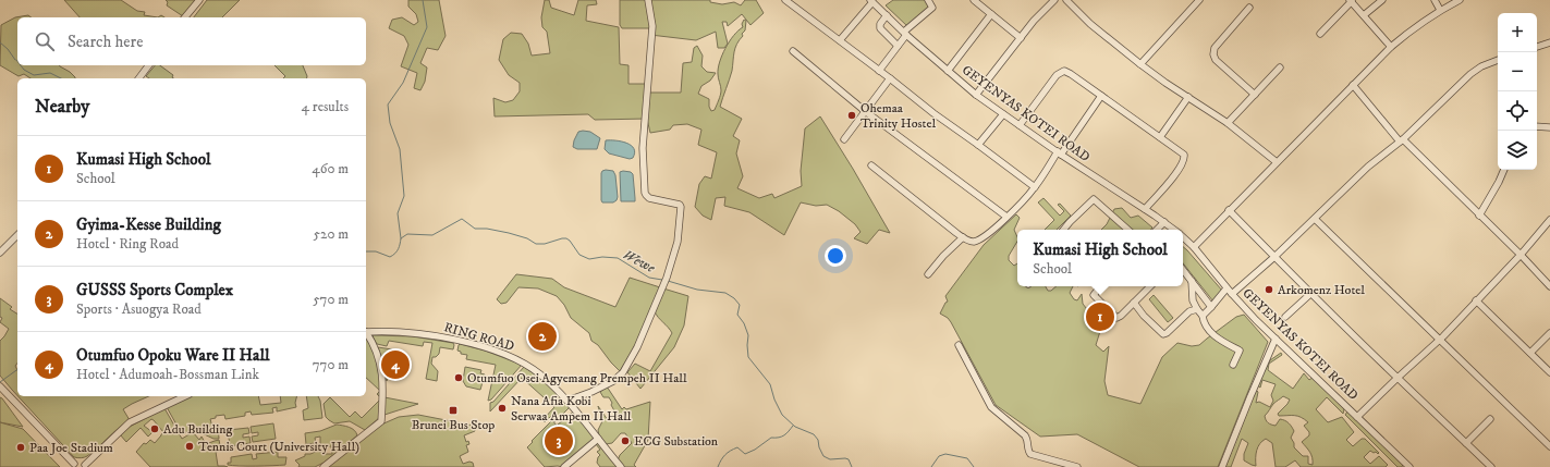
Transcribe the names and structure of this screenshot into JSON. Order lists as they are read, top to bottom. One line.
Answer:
{"streets":{"street":["GEYENYAS KOTEI ROAD","RING ROAD"]},"water":["Wewe"],"places":{"other":["Ohemaa Trinity Hostel","Arkomenz Hotel","Otumfuo Osei Agyemang Prempeh II Hall","Nana Afia Kobi Serwaa Ampem II Hall","Adu Building","ECG Substation","Tennis Court (University Hall)","Paa Joe Stadium"],"transit":["Brunei Bus Stop"]},"page":{"map_buttons":["+","−"],"search":"Search here","heading":["Nearby","4 results"],"list":[{"mark":"1","name":"Kumasi High School","note":"School","value":"460 m"},{"mark":"2","name":"Gyima-Kesse Building","note":"Hotel · Ring Road","value":"520 m"},{"mark":"3","name":"GUSSS Sports Complex","note":"Sports · Asuogya Road","value":"570 m"},{"mark":"4","name":"Otumfuo Opoku Ware II Hall","note":"Hotel · Adumoah-Bossman Link","value":"770 m"}],"popup":["Kumasi High School","School"],"pins":["1","2","4","3"]}}
